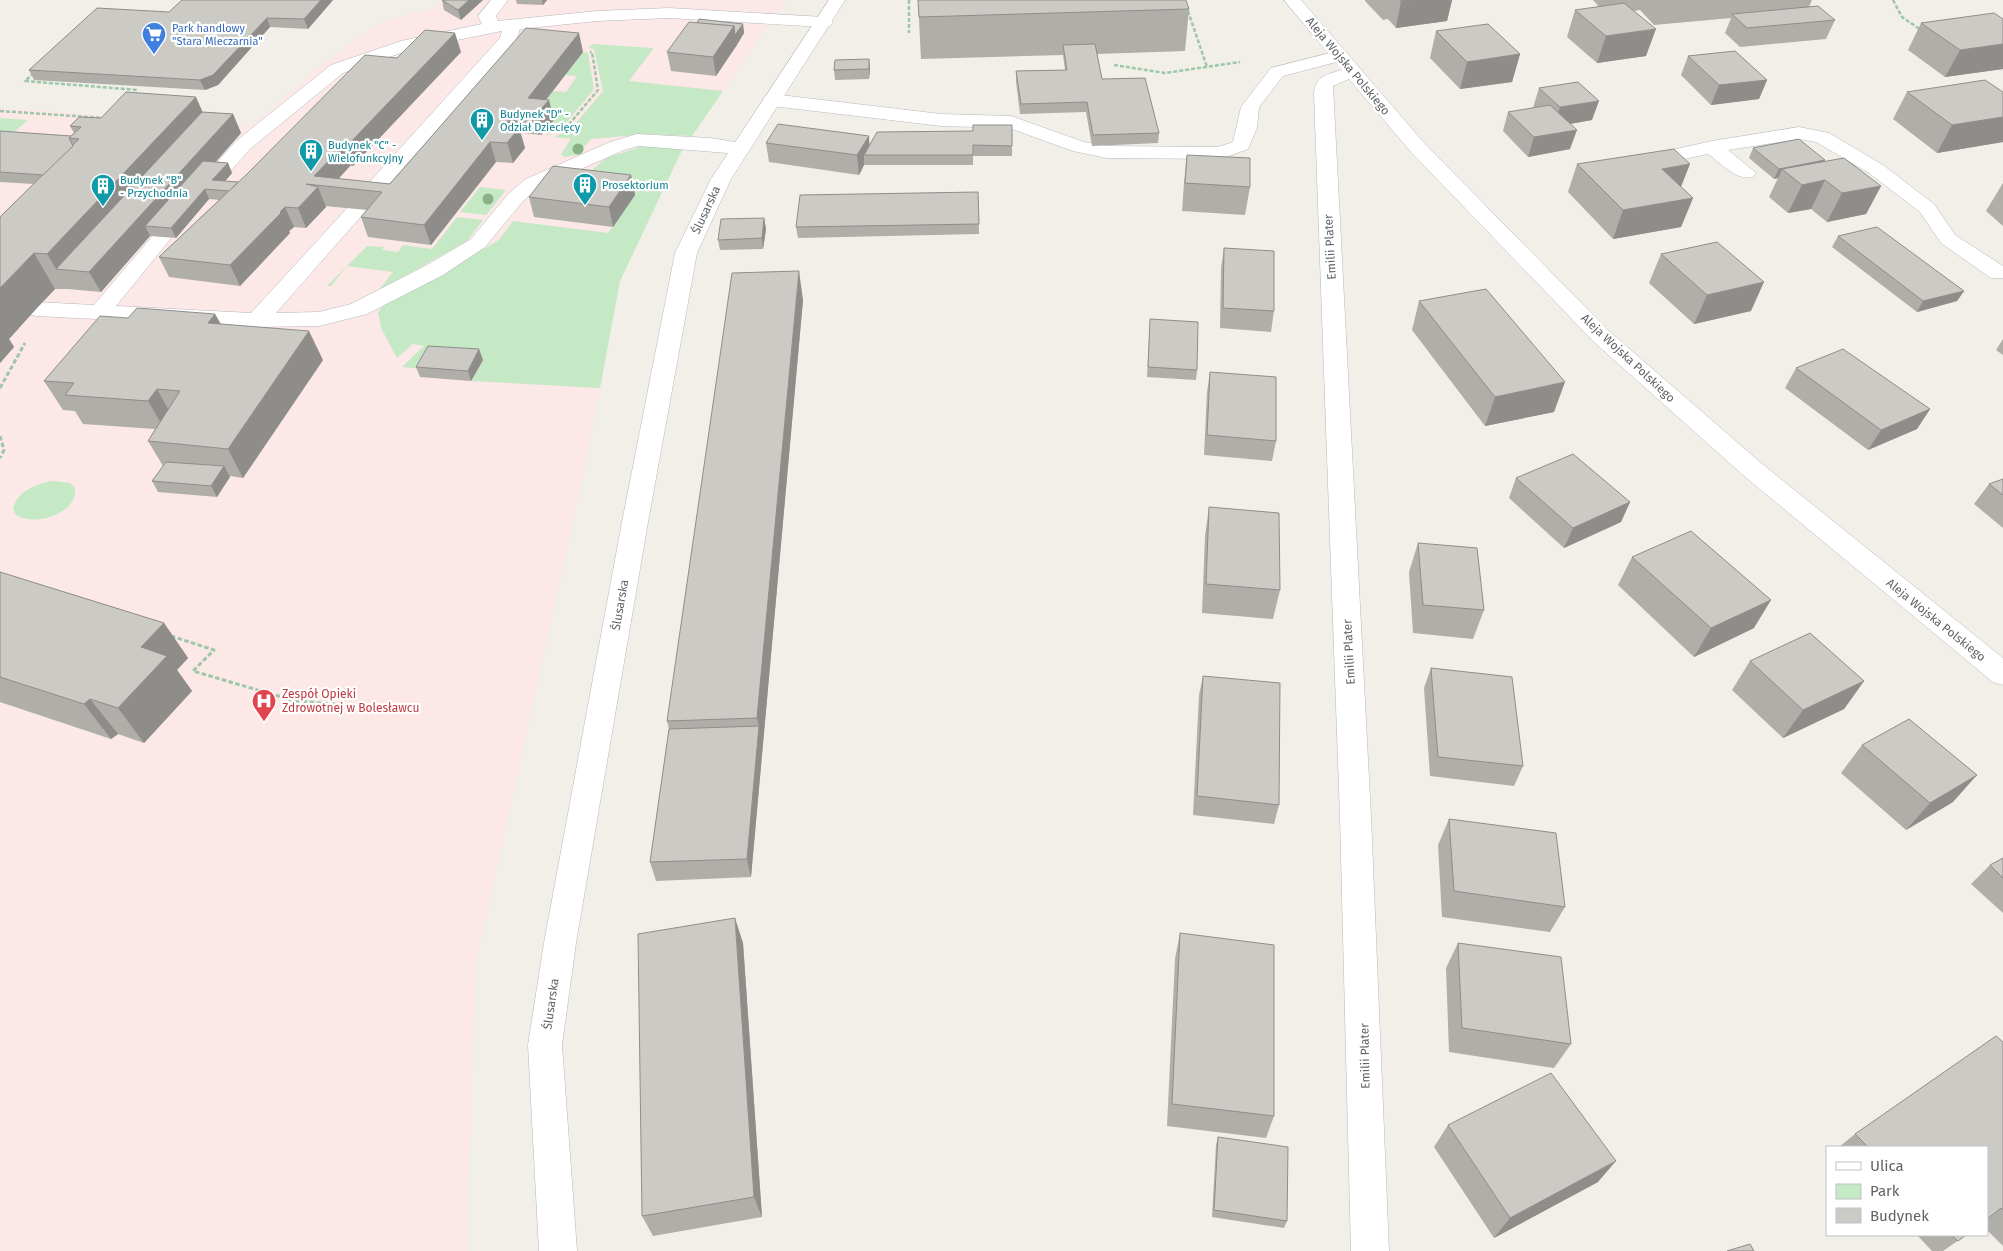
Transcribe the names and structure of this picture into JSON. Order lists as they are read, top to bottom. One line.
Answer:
{"streets":{"street":["Aleja Wojska Polskiego","Ślusarska","Emilii Plater"]},"crossings":[["Aleja Wojska Polskiego","Emilii Plater"]],"places":{"supermarket":["Park handlowy \"Stara Mleczarnia\""],"building":["Budynek \"D\" - Odział Dziecięcy","Budynek \"C\" - Wielofunkcyjny","Prosektorium","Budynek \"B\" - Przychodnia"],"hospital":["Zespół Opieki Zdrowotnej w Bolesławcu"]},"legend":["Ulica","Park","Budynek"]}
